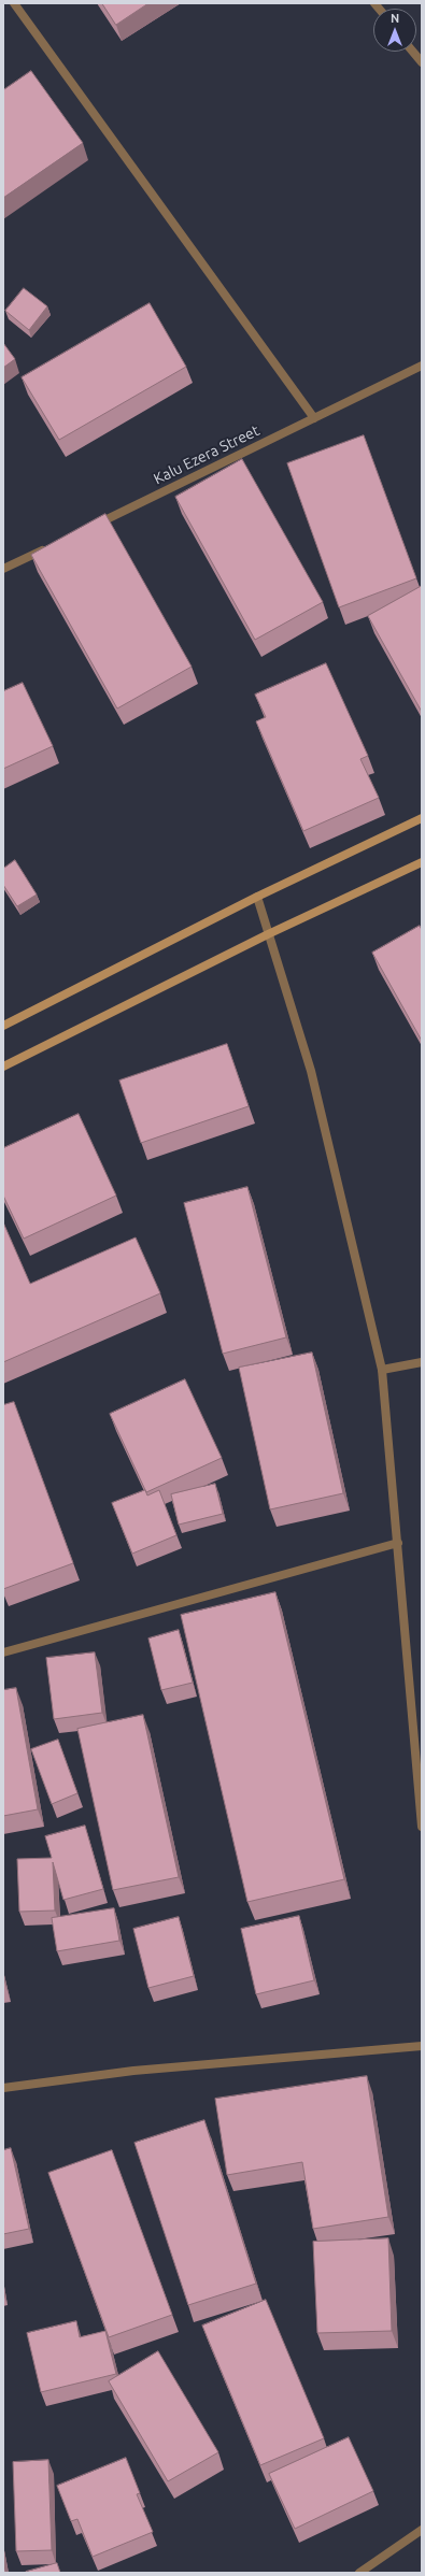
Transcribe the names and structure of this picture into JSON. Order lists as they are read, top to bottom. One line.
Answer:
{"streets":{"street":["Kalu Ezera Street"]},"north":"top"}
